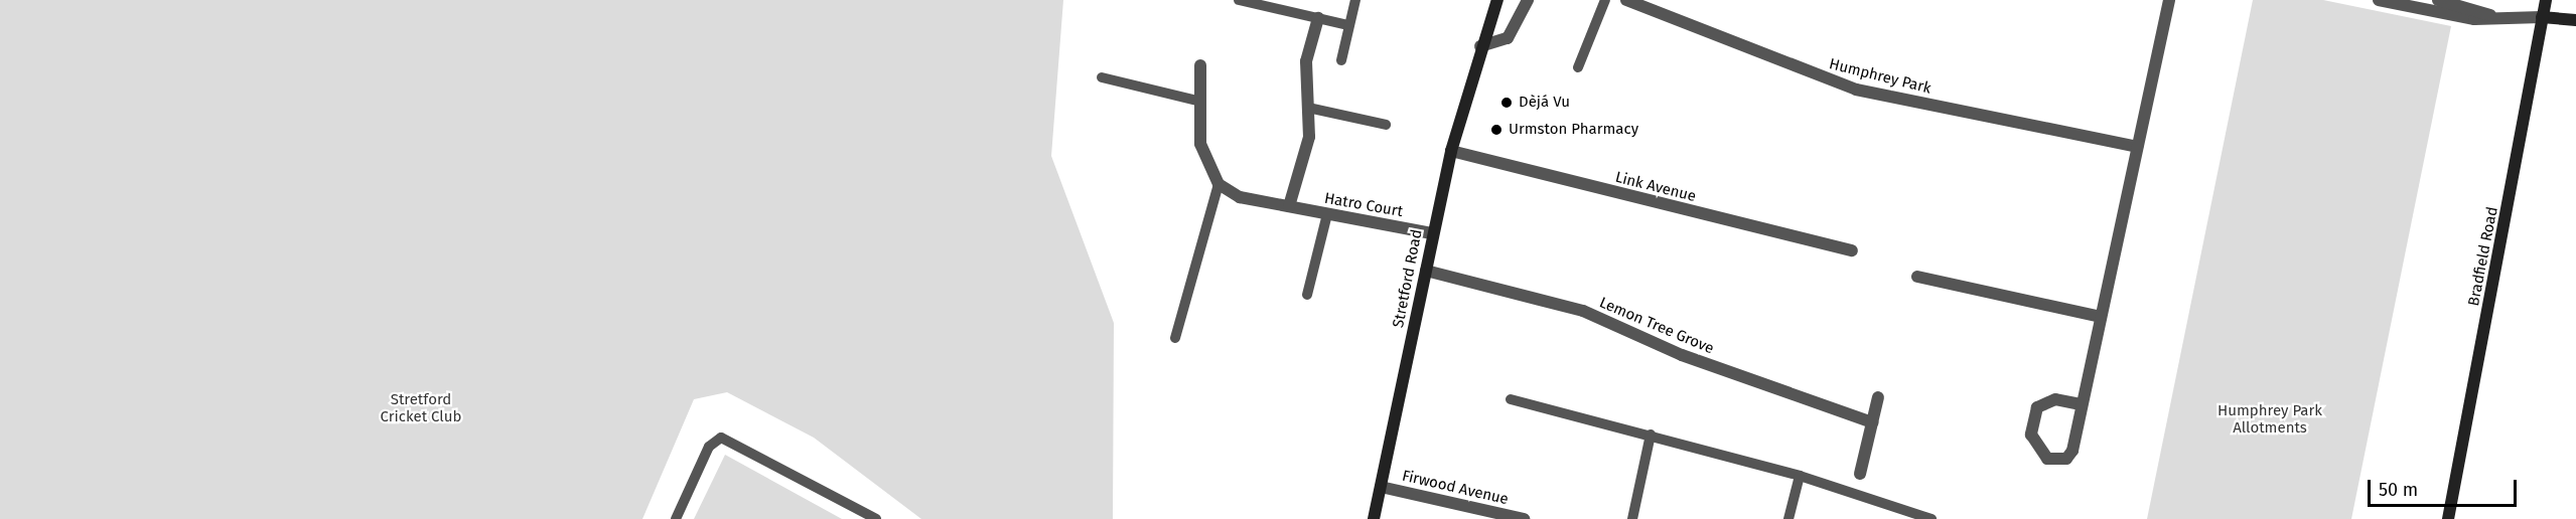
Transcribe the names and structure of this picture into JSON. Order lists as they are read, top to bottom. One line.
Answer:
{"streets":{"street":["Humphrey Park","Link Avenue","Hatro Court","Bradfield Road","Stretford Road","Lemon Tree Grove","Firwood Avenue"]},"crossings":[["Link Avenue","Stretford Road"],["Hatro Court","Stretford Road"],["Stretford Road","Lemon Tree Grove"],["Stretford Road","Firwood Avenue"]],"parks":["Stretford Cricket Club","Humphrey Park Allotments"],"places":["Dèjá Vu","Urmston Pharmacy"],"scale_bar":"50 m"}
